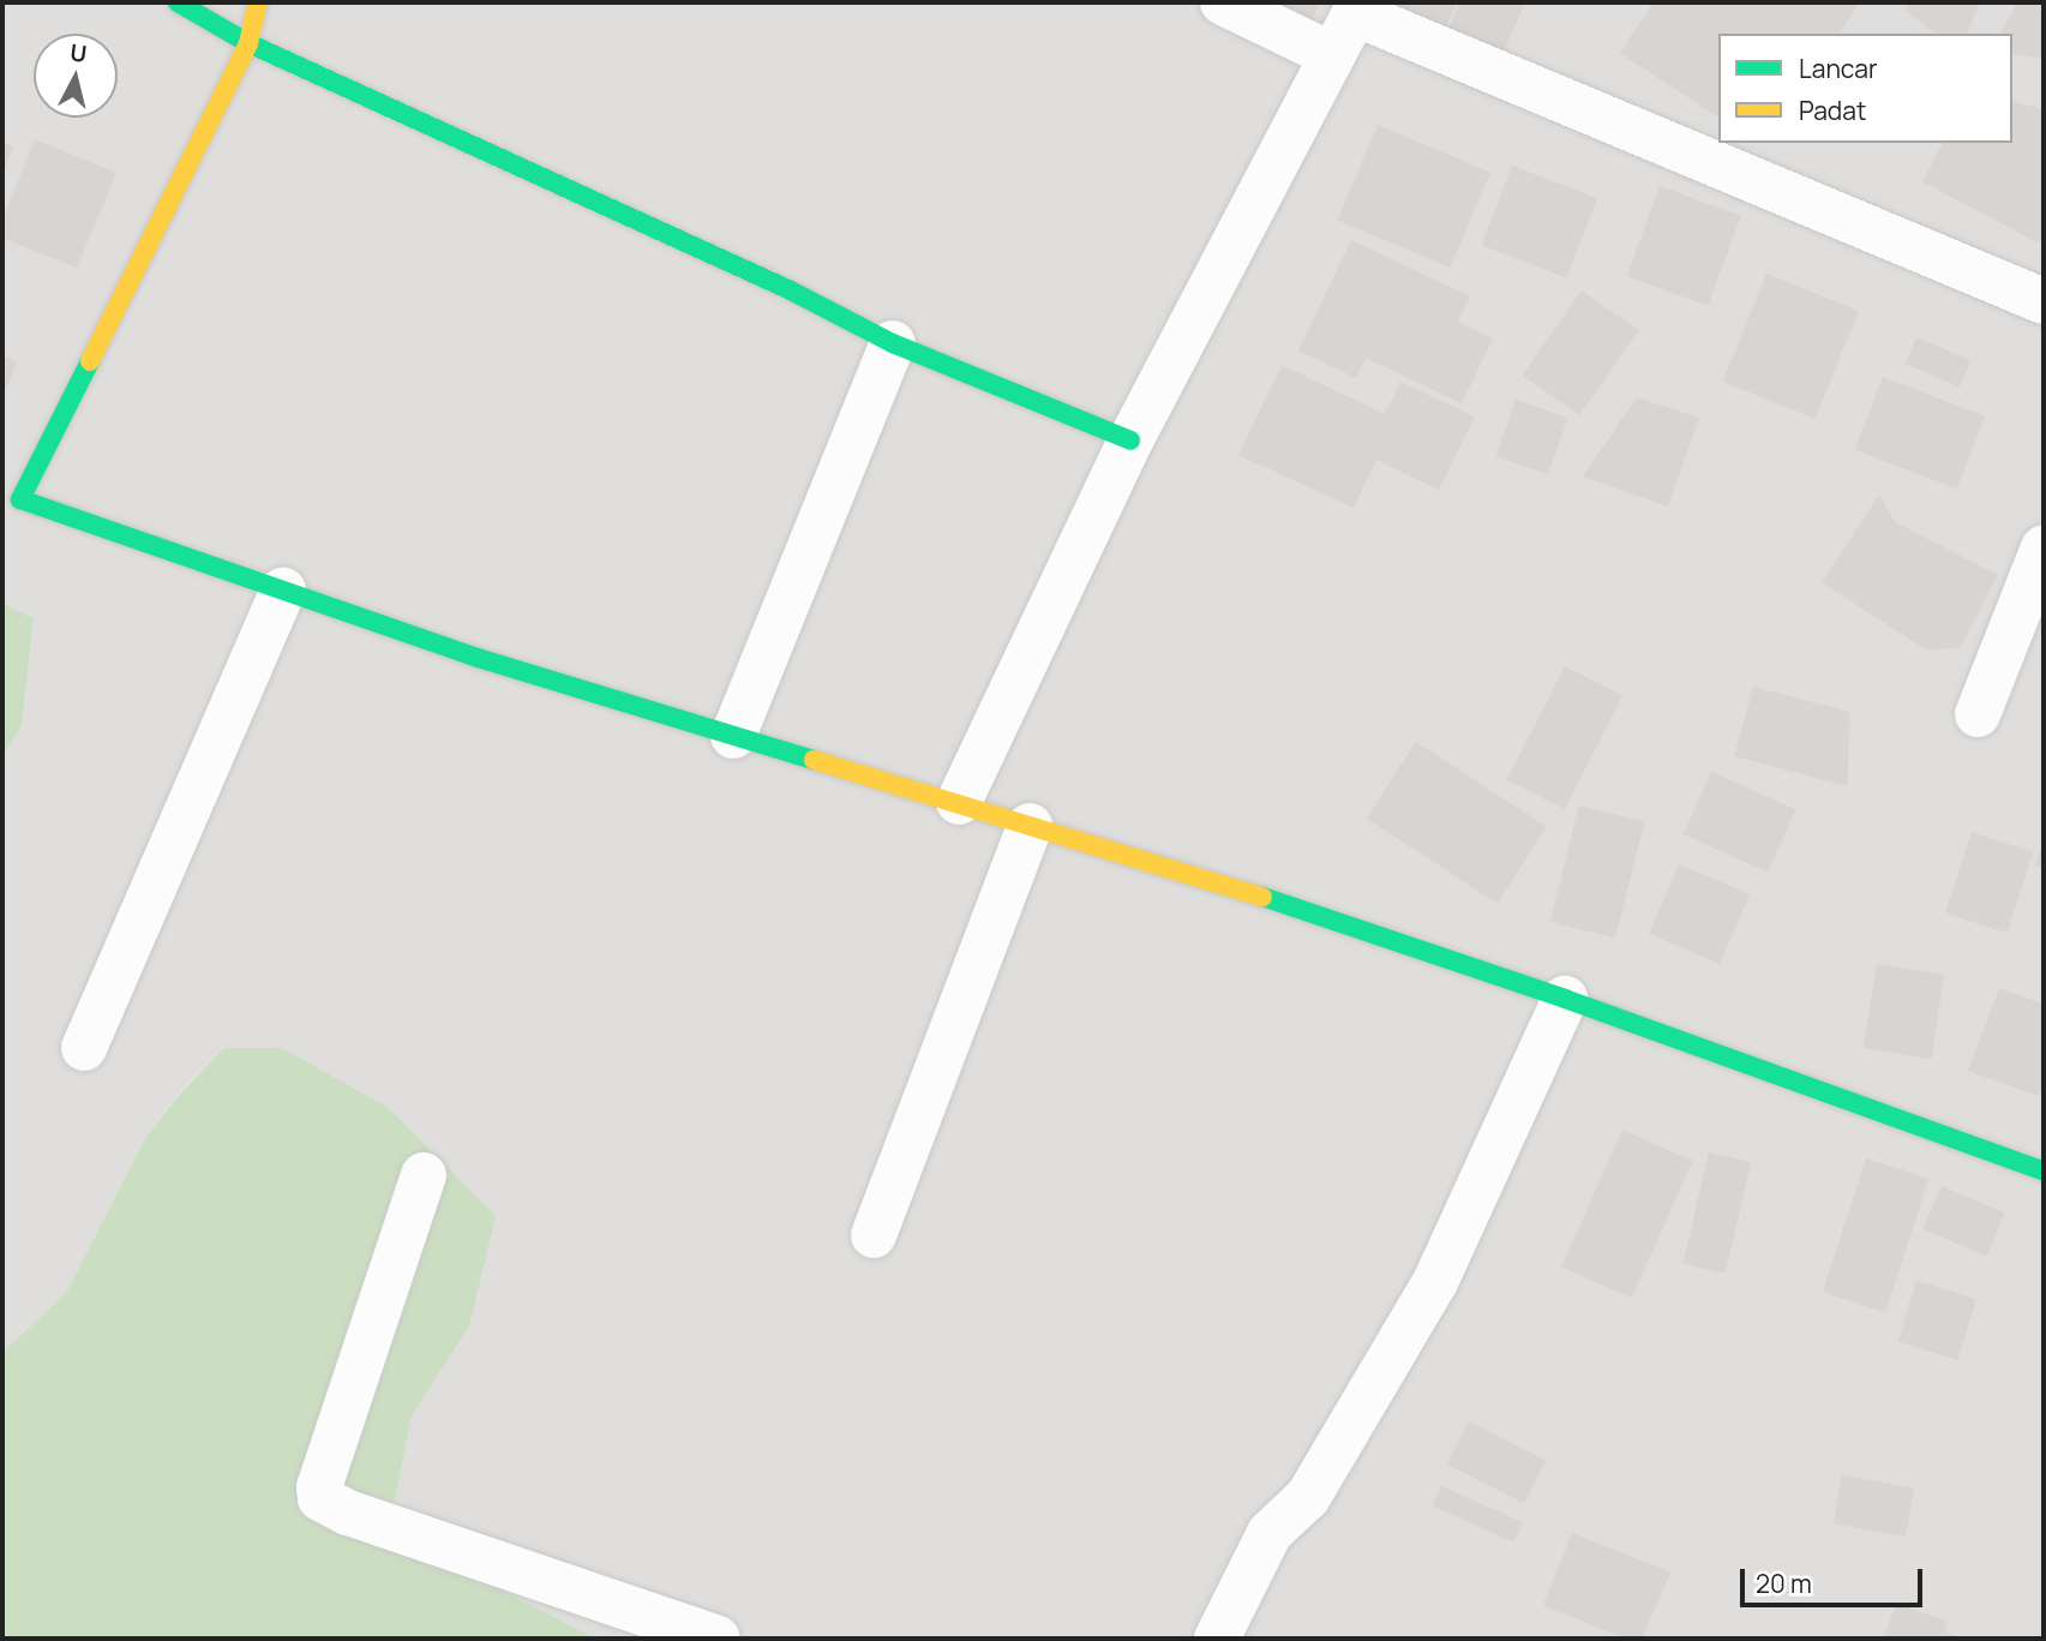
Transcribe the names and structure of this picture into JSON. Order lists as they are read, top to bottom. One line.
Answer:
{"legend":["Lancar","Padat"],"scale_bar":"20 m","north":"top"}
